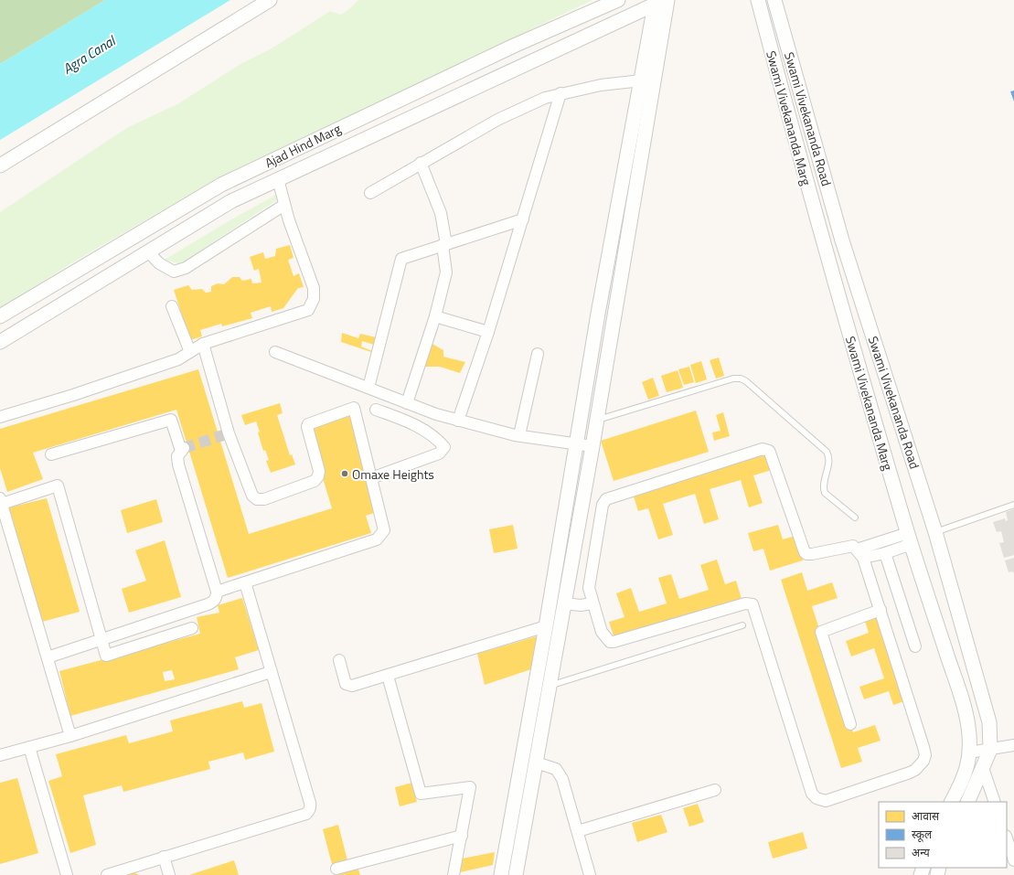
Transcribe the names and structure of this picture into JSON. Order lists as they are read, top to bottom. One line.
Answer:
{"streets":{"street":["Swami Vivekananda Marg","Swami Vivekananda Road","Ajad Hind Marg"]},"water":["Agra Canal"],"places":["Omaxe Heights"],"legend":["आवास","स्कूल","अन्य"]}
